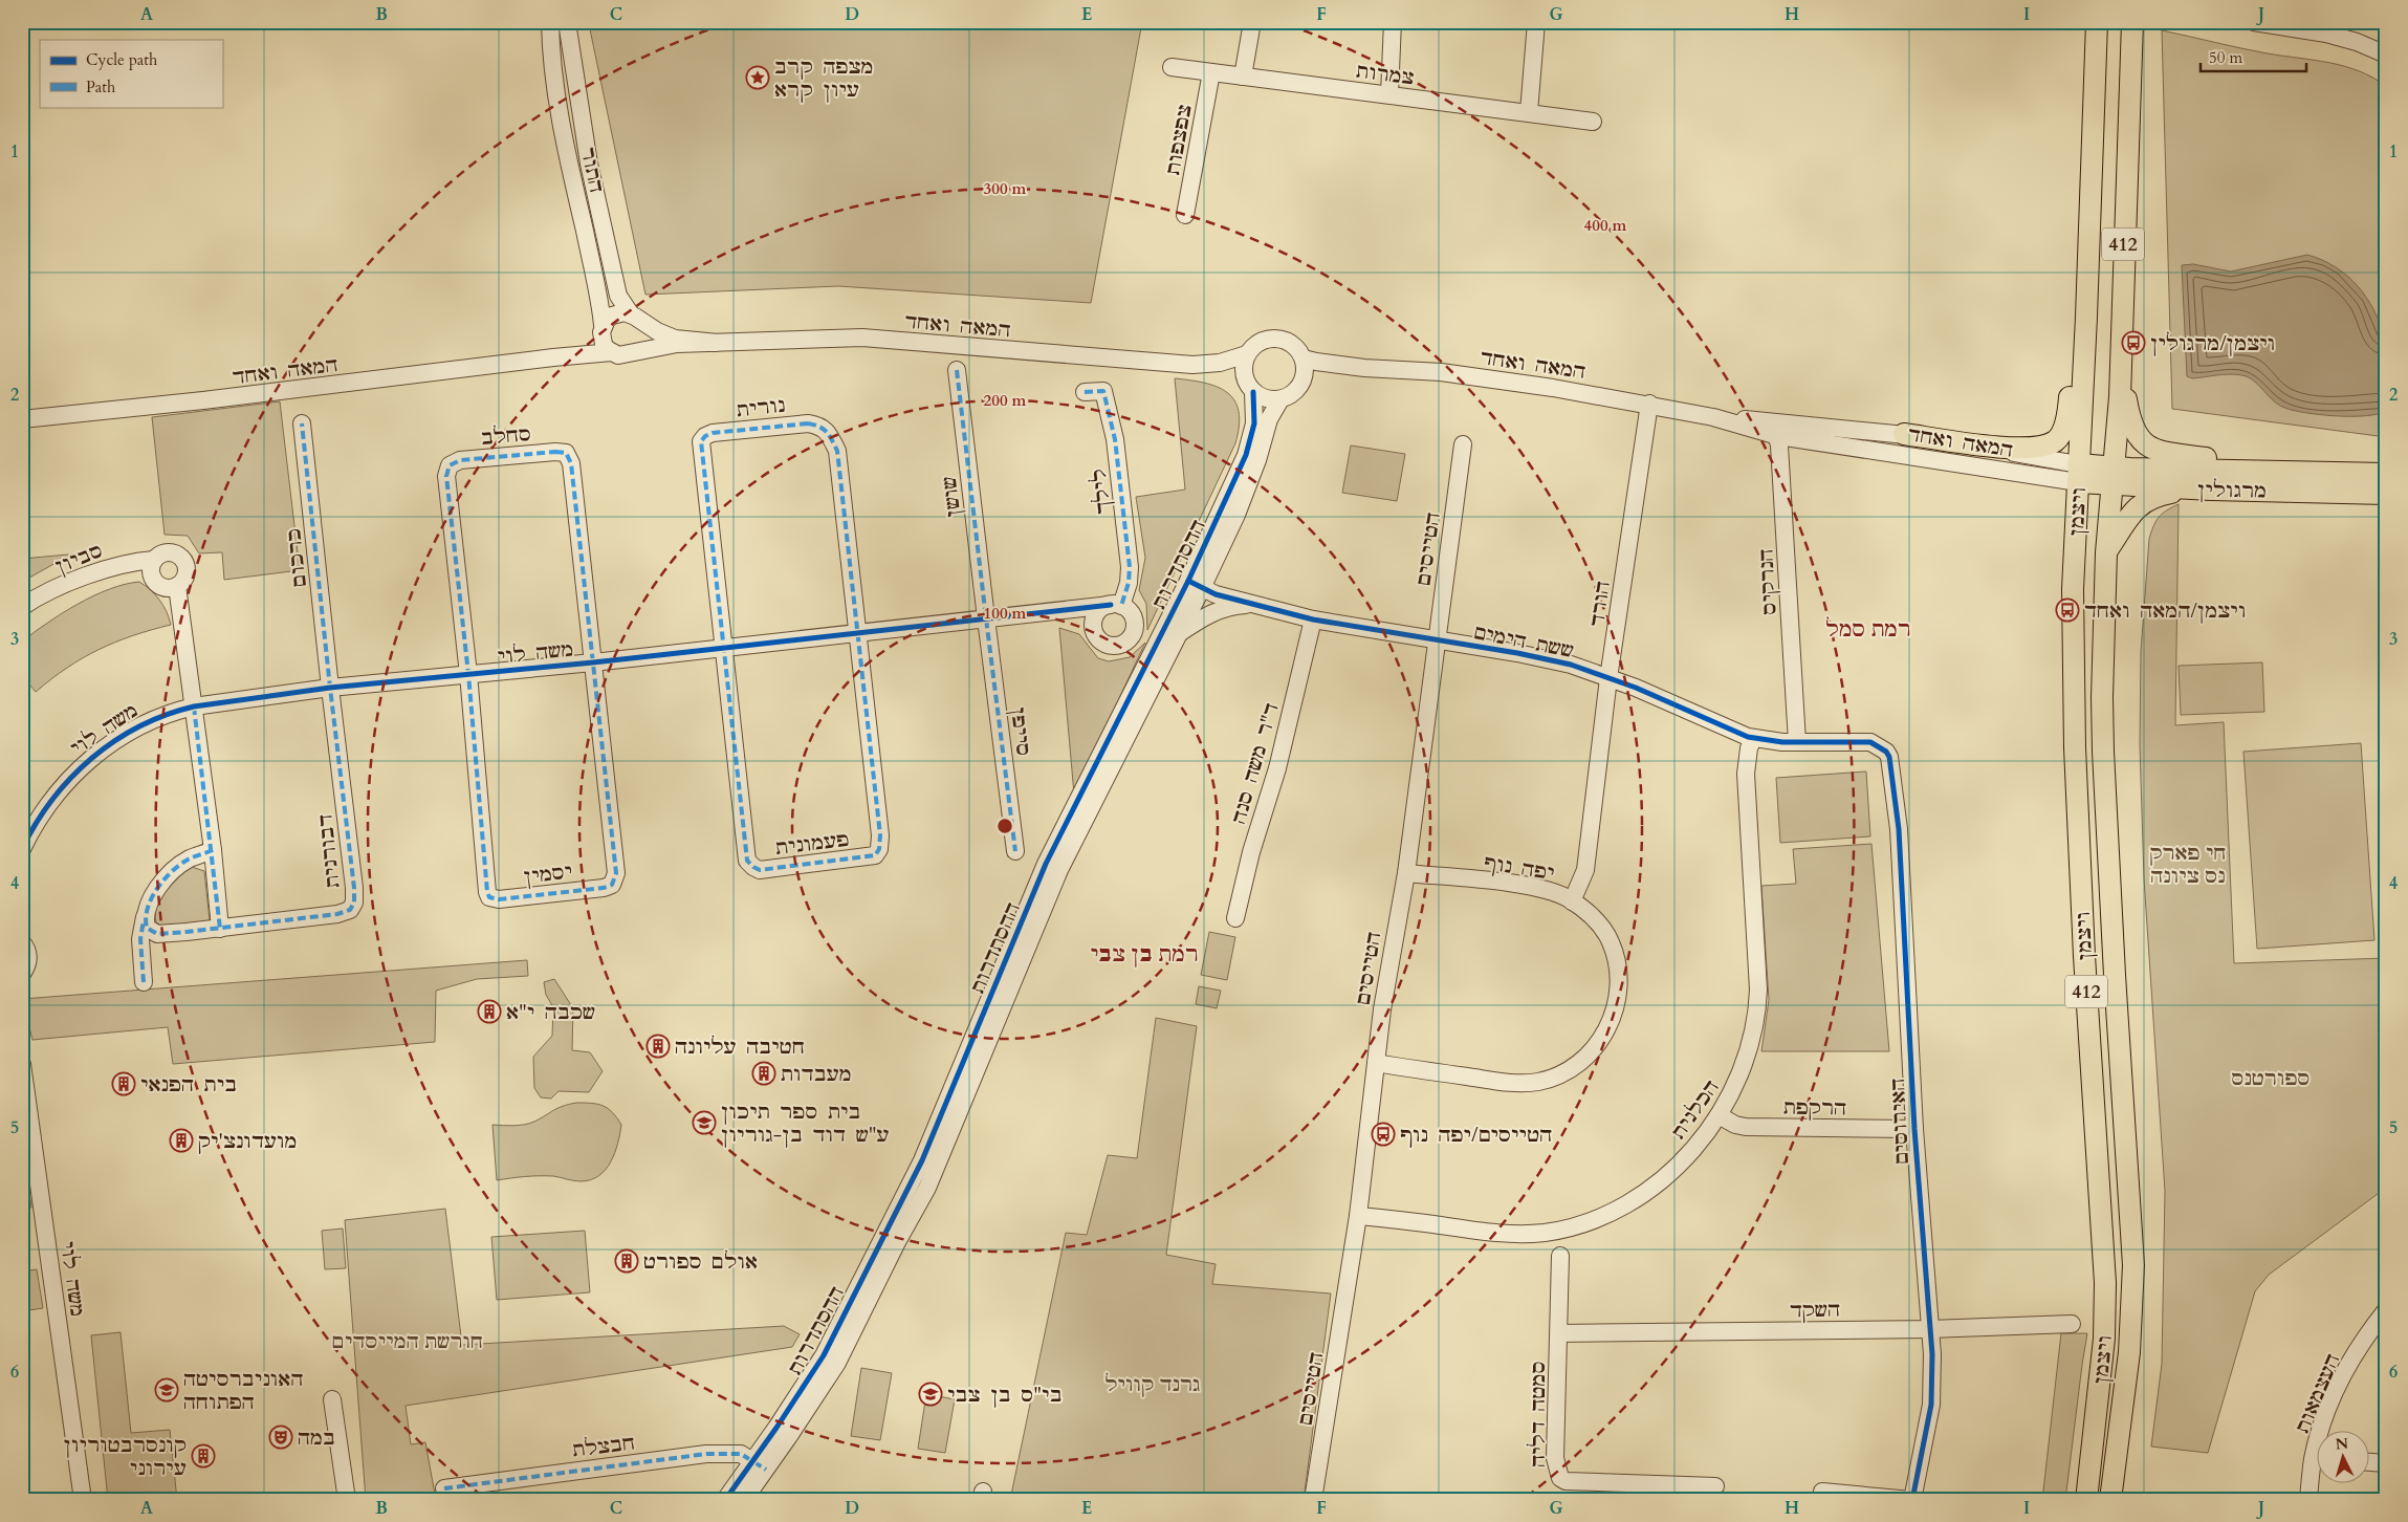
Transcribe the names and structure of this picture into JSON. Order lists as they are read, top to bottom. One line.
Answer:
{"streets":{"main road":["412","מרגולין","ויצמן"],"street":["צמרות","צפצפות","התור","המאה ואחד","נורית","סחלב","לילך","שושן","הטייסים","סביון","כרכום","ההסתדרות","הנרקיס","הורד","ששת הימים","משה לוי","סייפן","ד\"ר משה סנה","פעמונית","דבורנית","יפה נוף","יסמין","הרקפת","הכלנית","האירוסים","השקד","העצמאות","סמטה דליה","חבצלת"]},"crossings":[["צמרות","צפצפות"],["התור","המאה ואחד"],["412","המאה ואחד"],["412","מרגולין"],["412","ויצמן"],["המאה ואחד","מרגולין"],["המאה ואחד","ויצמן"],["המאה ואחד","ההסתדרות"],["המאה ואחד","הנרקיס"],["המאה ואחד","הורד"],["נורית","משה לוי"],["נורית","פעמונית"],["סחלב","משה לוי"],["סחלב","יסמין"],["מרגולין","ויצמן"],["לילך","משה לוי"],["שושן","משה לוי"],["שושן","סייפן"],["הטייסים","ששת הימים"],["הטייסים","יפה נוף"],["הטייסים","הכלנית"],["כרכום","משה לוי"],["כרכום","דבורנית"],["ההסתדרות","ששת הימים"],["ההסתדרות","חבצלת"],["הנרקיס","ששת הימים"],["הורד","ששת הימים"],["הורד","יפה נוף"],["ששת הימים","ד\"ר משה סנה"],["ששת הימים","הכלנית"],["ששת הימים","האירוסים"],["משה לוי","סייפן"],["משה לוי","פעמונית"],["משה לוי","דבורנית"],["משה לוי","יסמין"],["הרקפת","הכלנית"],["הרקפת","האירוסים"],["האירוסים","השקד"],["השקד","סמטה דליה"]],"districts":["רמת סמל","רמת בן צבי"],"parks":["חי פארק נס ציונה","ספורטנס","חורשת המייסדים","גרנד קוויל"],"places":{"place":["מצפה קרב עיון קרא"],"bus stop":["ויצמן/מרגולין","ויצמן/המאה ואחד","הטייסים/יפה נוף"],"building":["שכבה י\"א","חטיבה עליונה","מעבדות","בית הפנאי","מועדונצ'יק","אולם ספורט","קונסרבטוריון עירוני"],"school or university":["בית ספר תיכון ע\"ש דוד בן-גוריון","האוניברסיטה הפתוחה","בי\"ס בן צבי"],"theatre":["במה"]},"legend":["Cycle path","Path"],"scale_bar":"50 m","north":"top","grid":{"columns":["A","B","C","D","E","F","G","H","I","J"],"rows":["1","2","3","4","5","6"]},"rings":["300 m","400 m","200 m","100 m"]}
